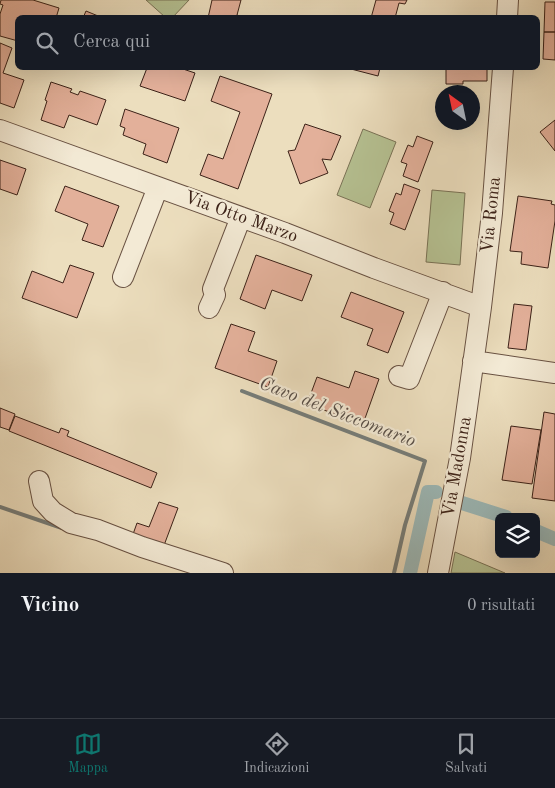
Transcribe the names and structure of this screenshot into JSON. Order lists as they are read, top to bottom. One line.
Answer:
{"streets":{"street":["Via Roma","Via Otto Marzo","Via Madonna"]},"crossings":[["Via Roma","Via Otto Marzo"],["Via Roma","Via Madonna"]],"water":["Cavo del Siccomario"],"north":"top left","page":{"search":"Cerca qui","heading":["Vicino","0 risultati"],"nav":["Mappa","Indicazioni","Salvati"]}}
